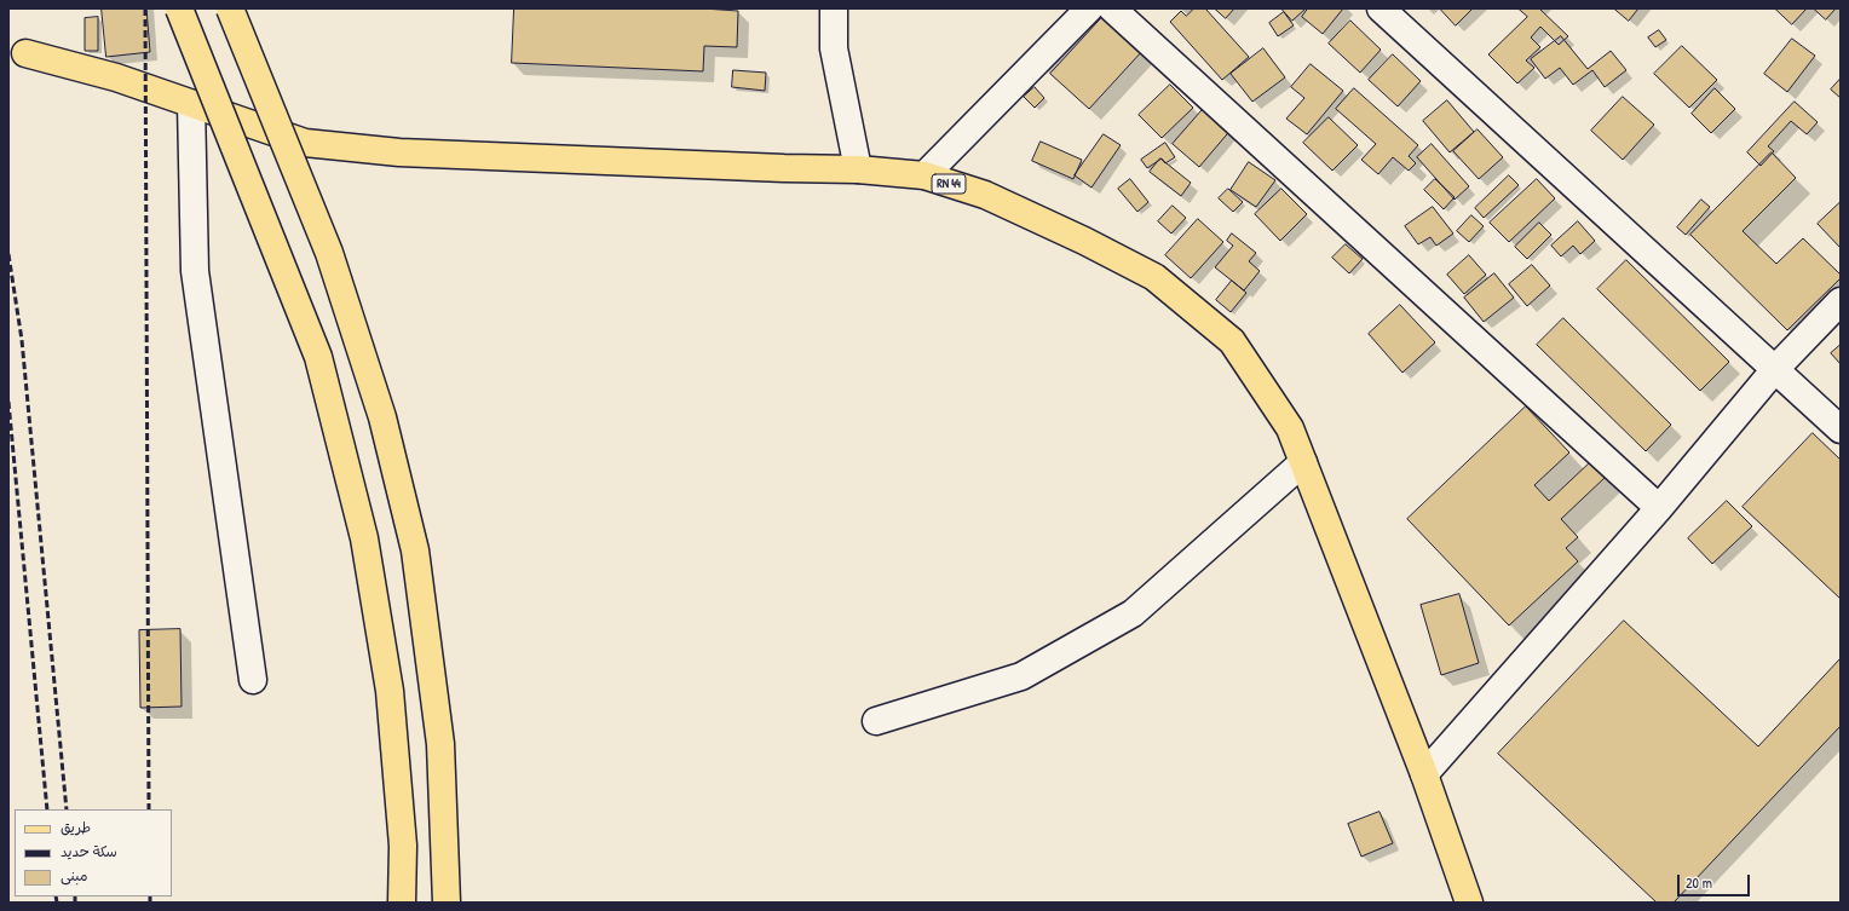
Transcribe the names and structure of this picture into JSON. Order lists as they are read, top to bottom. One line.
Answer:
{"streets":{"main road":["RN 44"]},"legend":["طريق","سكة حديد","مبنى"],"scale_bar":"20 m"}
